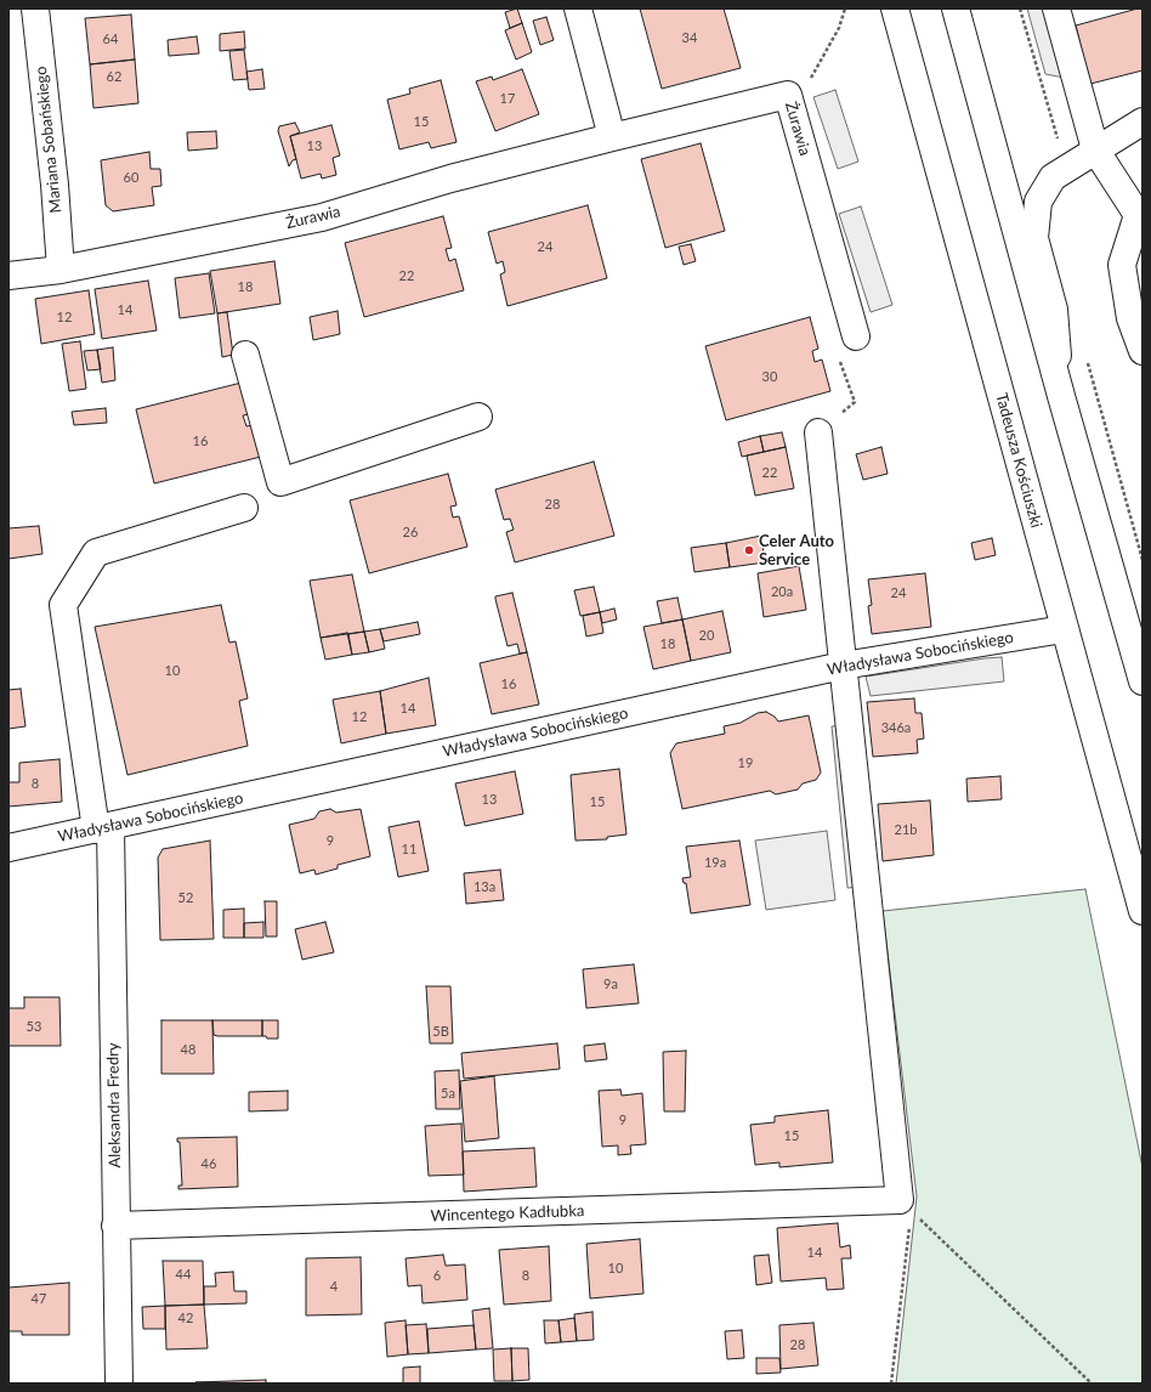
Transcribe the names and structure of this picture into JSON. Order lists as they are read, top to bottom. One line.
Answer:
{"streets":{"street":["Żurawia","Mariana Sobańskiego","Tadeusza Kościuszki","Władysława Sobocińskiego","Aleksandra Fredry","Wincentego Kadłubka"]},"crossings":[["Żurawia","Mariana Sobańskiego"],["Tadeusza Kościuszki","Władysława Sobocińskiego"],["Władysława Sobocińskiego","Aleksandra Fredry"],["Aleksandra Fredry","Wincentego Kadłubka"]],"places":["Celer Auto Service"],"house_numbers":["34","64","62","17","15","13","60","24","22","18","14","12","30","16","22","28","26","20a","24","20","18","10","16","14","12","346a","19","8","13","15","21b","9","11","19a","13a","52","9a","53","5B","48","5a","9","15","46","14","10","44","6","8","4","47","42","28"]}
